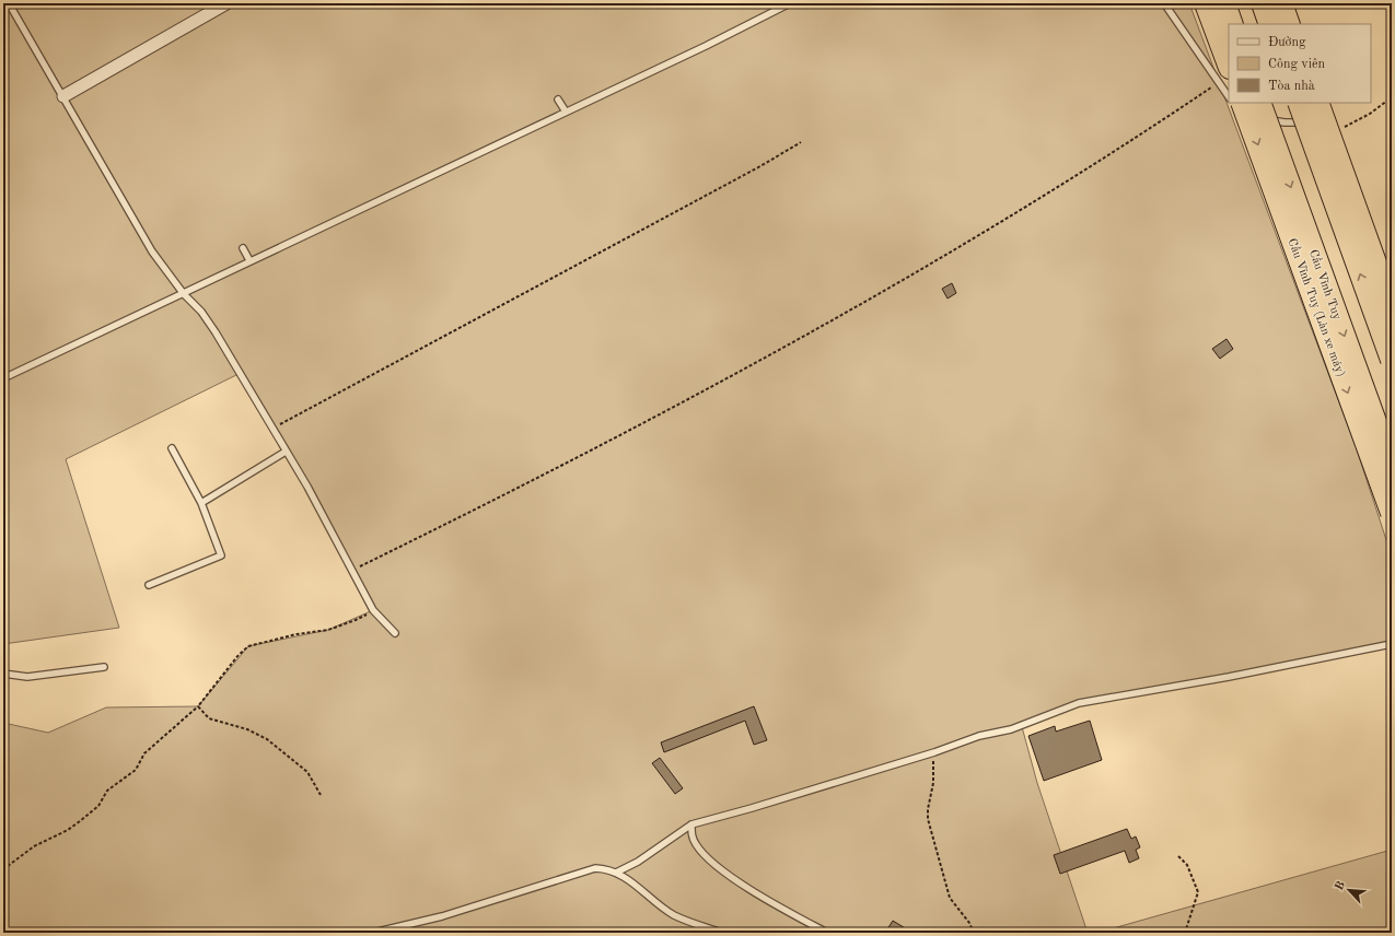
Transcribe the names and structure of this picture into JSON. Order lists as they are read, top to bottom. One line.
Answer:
{"streets":{"highway":["Cầu Vĩnh Tuy","Cầu Vĩnh Tuy (Làn xe máy)"]},"legend":["Đường","Công viên","Tòa nhà"],"north":"top left"}
